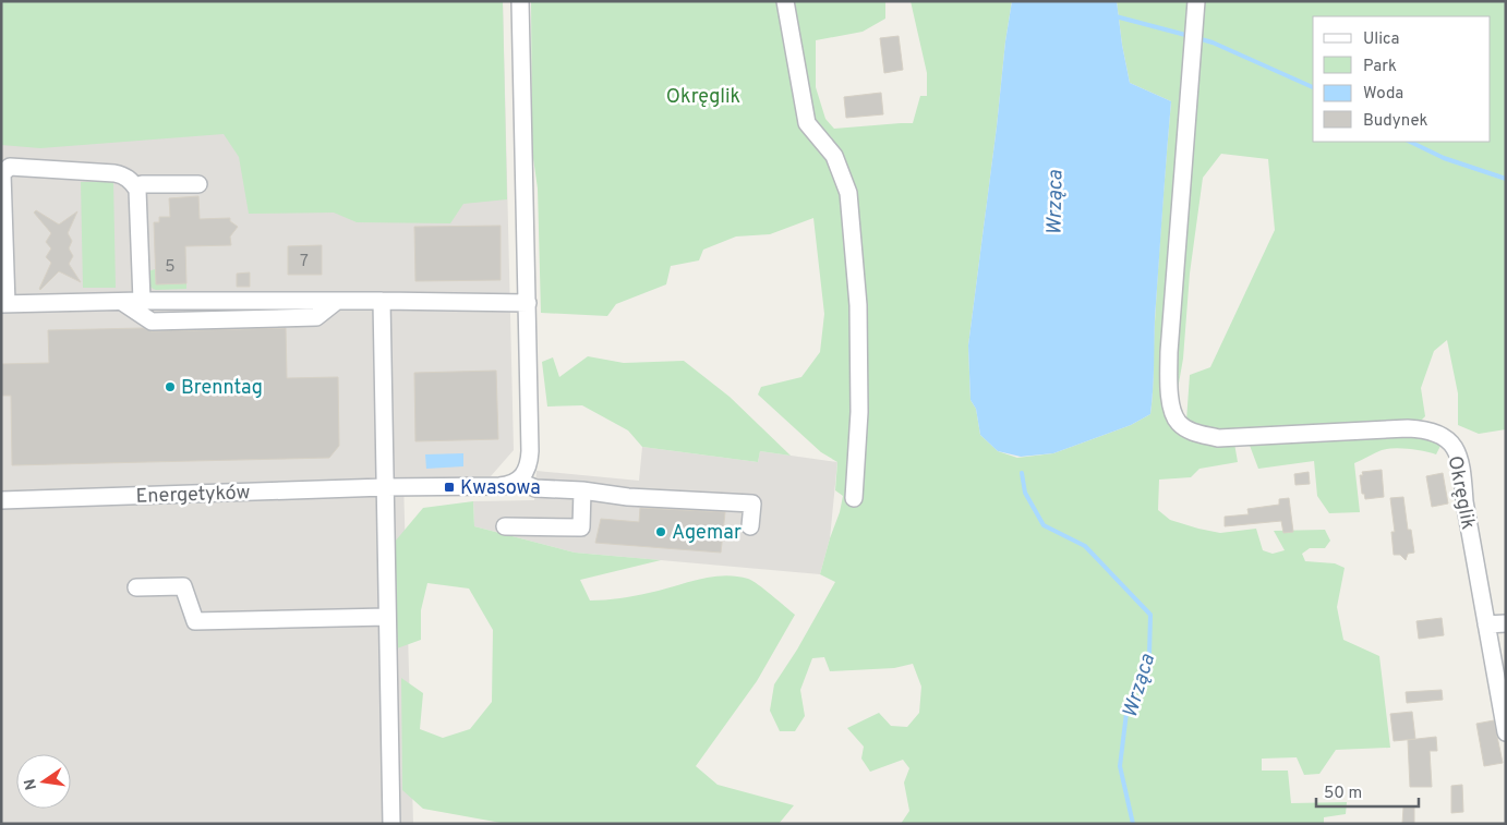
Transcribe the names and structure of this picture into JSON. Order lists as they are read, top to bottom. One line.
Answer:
{"streets":{"street":["Okręglik","Energetyków"]},"water":["Wrząca"],"parks":["Okręglik"],"places":{"other":["Brenntag","Agemar"],"transit":["Kwasowa"]},"house_numbers":["7","5"],"legend":["Ulica","Park","Woda","Budynek"],"scale_bar":"50 m","north":"left"}
